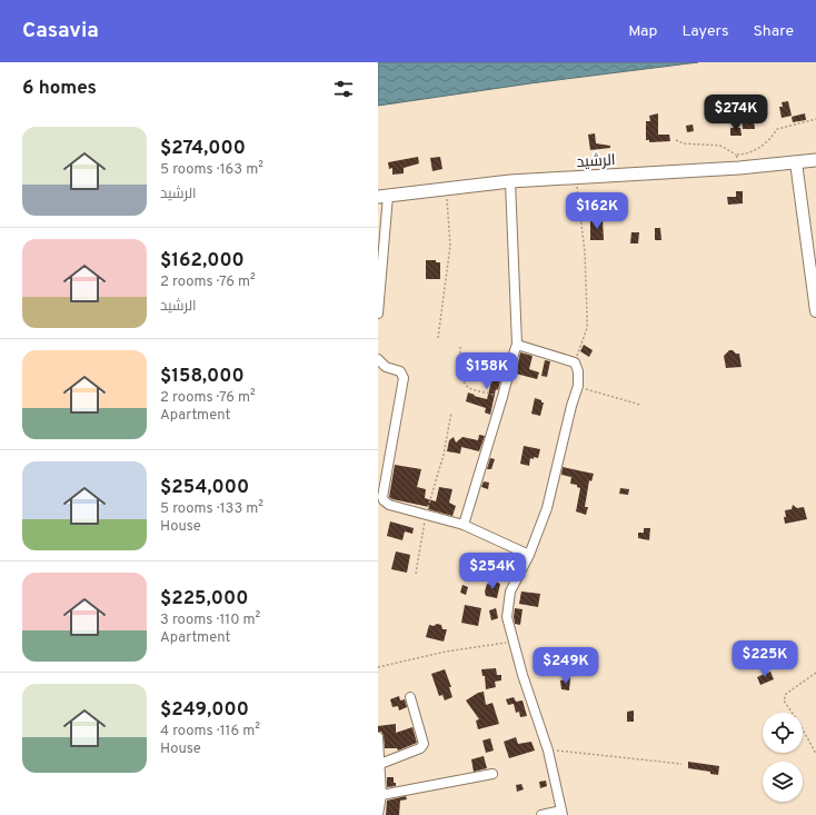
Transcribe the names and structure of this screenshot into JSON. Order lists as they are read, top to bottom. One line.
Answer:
{"streets":{"main road":["الرشيد"]},"page":{"header":"Casavia","nav":["Map","Layers","Share"],"heading":"6 homes","price":["$274K","$162K","$158K","$254K","$225K","$249K"],"list":[{"name":"$274,000","note":"5 rooms · 163 m² · الرشيد"},{"name":"$162,000","note":"2 rooms · 76 m² · الرشيد"},{"name":"$158,000","note":"2 rooms · 76 m² · Apartment"},{"name":"$254,000","note":"5 rooms · 133 m² · House"},{"name":"$225,000","note":"3 rooms · 110 m² · Apartment"},{"name":"$249,000","note":"4 rooms · 116 m² · House"}]}}
